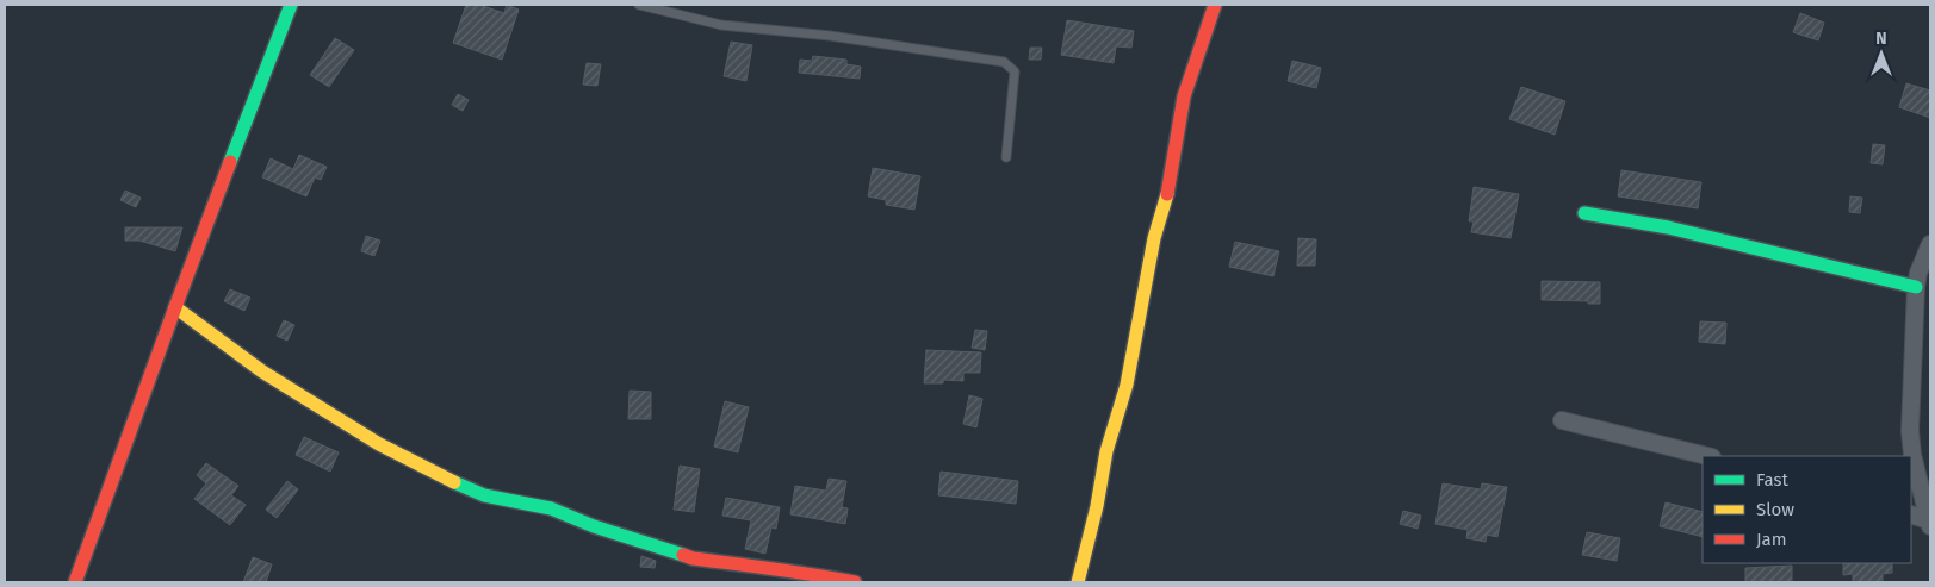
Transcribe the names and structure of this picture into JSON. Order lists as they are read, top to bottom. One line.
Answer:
{"legend":["Fast","Slow","Jam"],"north":"top"}
